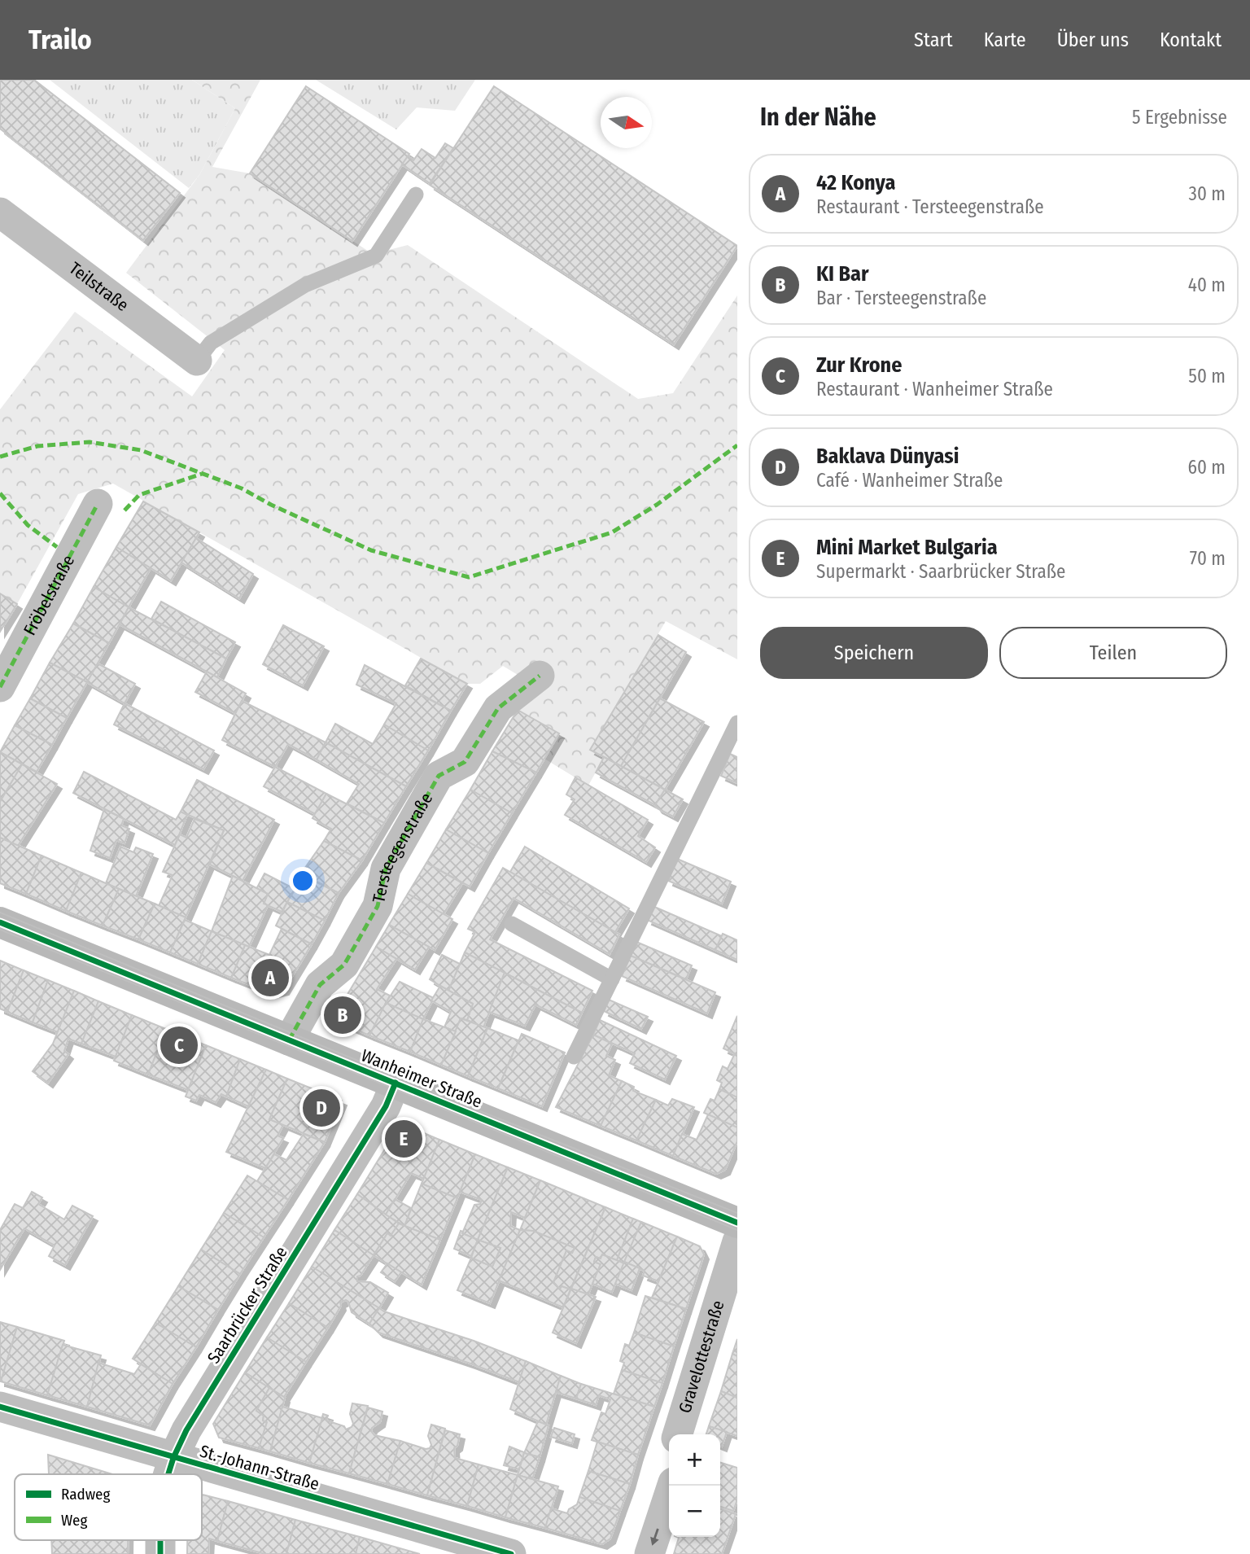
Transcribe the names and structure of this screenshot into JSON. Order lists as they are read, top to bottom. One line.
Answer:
{"streets":{"street":["Teilstraße","Fröbelstraße","Tersteegenstraße","Wanheimer Straße","Saarbrücker Straße","Gravelottestraße","St.-Johann-Straße"]},"crossings":[["Tersteegenstraße","Wanheimer Straße"],["Wanheimer Straße","Saarbrücker Straße"],["Saarbrücker Straße","St.-Johann-Straße"]],"legend":["Radweg","Weg"],"north":"right","page":{"header":"Trailo","nav":["Start","Karte","Über uns","Kontakt"],"heading":["In der Nähe","5 Ergebnisse"],"list":[{"mark":"A","name":"42 Konya","note":"Restaurant · Tersteegenstraße","value":"30 m"},{"mark":"B","name":"KI Bar","note":"Bar · Tersteegenstraße","value":"40 m"},{"mark":"C","name":"Zur Krone","note":"Restaurant · Wanheimer Straße","value":"50 m"},{"mark":"D","name":"Baklava Dünyasi","note":"Café · Wanheimer Straße","value":"60 m"},{"mark":"E","name":"Mini Market Bulgaria","note":"Supermarkt · Saarbrücker Straße","value":"70 m"}],"buttons":["Speichern","Teilen"],"pins":["A","B","C","D","E"],"map_buttons":["+","−"]}}
